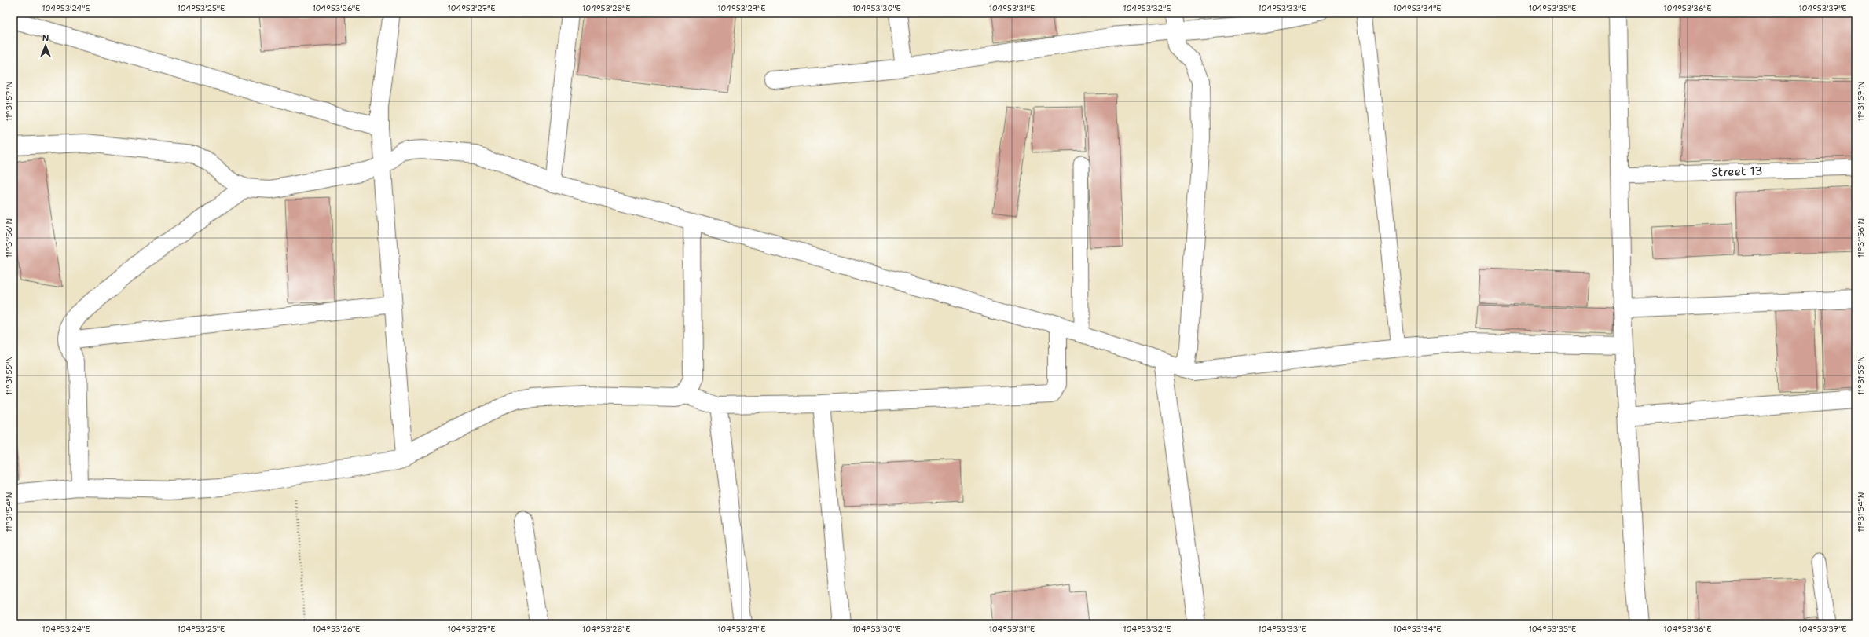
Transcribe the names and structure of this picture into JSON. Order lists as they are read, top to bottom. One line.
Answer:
{"streets":{"lane":["Street 13"]},"north":"top","coordinates":["104°53'24\"E","104°53'25\"E","104°53'26\"E","104°53'27\"E","104°53'28\"E","104°53'29\"E","104°53'30\"E","104°53'31\"E","104°53'32\"E","104°53'33\"E","104°53'34\"E","104°53'35\"E","104°53'36\"E","104°53'37\"E","11°31'57\"N","11°31'56\"N","11°31'55\"N","11°31'54\"N"]}
